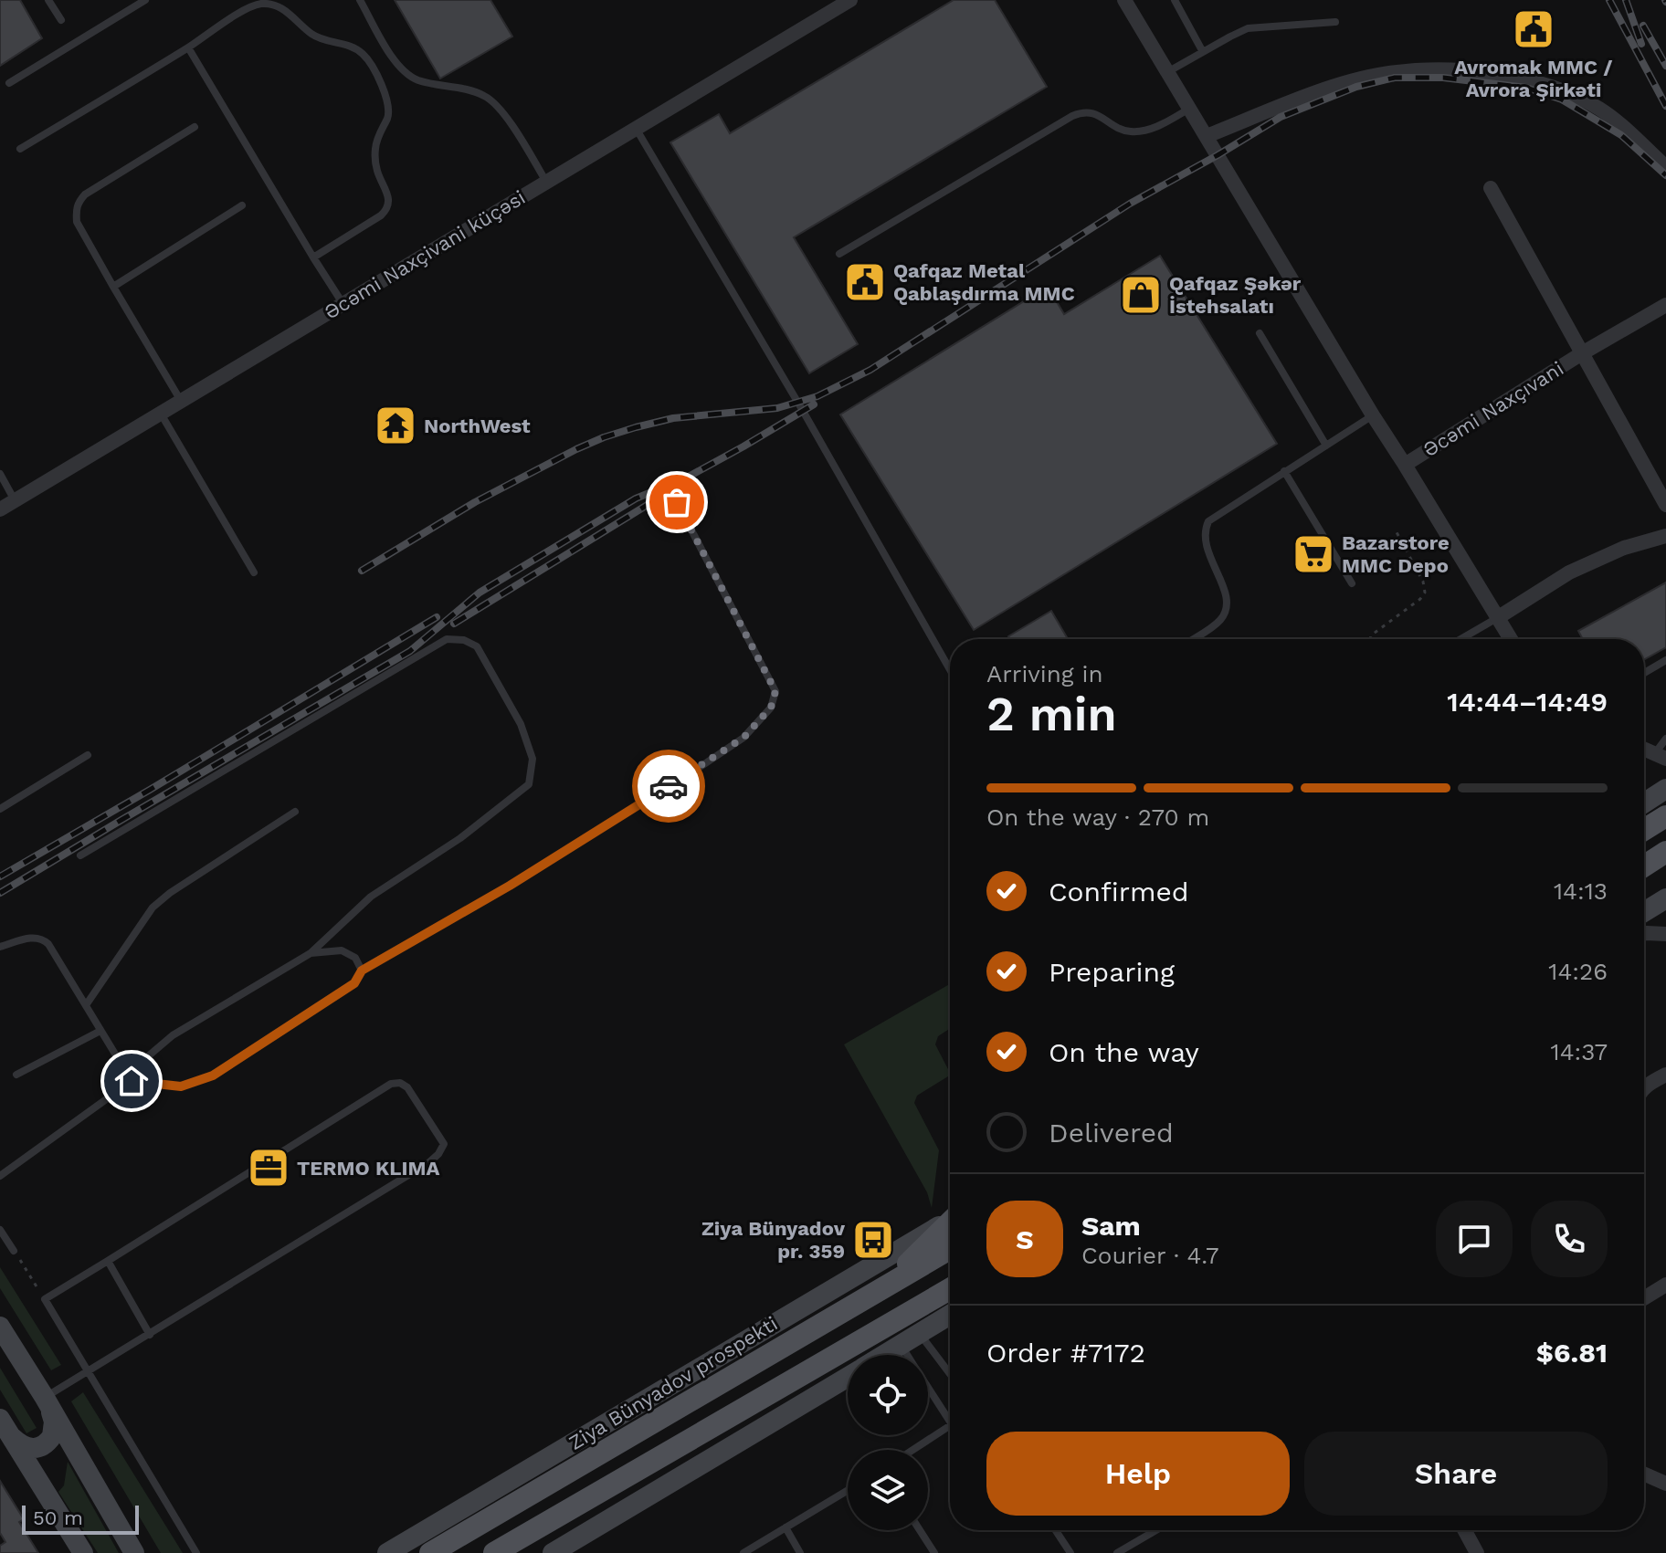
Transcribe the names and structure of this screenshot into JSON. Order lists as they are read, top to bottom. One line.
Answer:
{"streets":{"main road":["Ziya Bünyadov prospekti"],"street":["Əcəmi Naxçivani küçəsi","Əcəmi Naxçıvani"]},"places":{"public building":["Avromak MMC / Avrora Şirkəti","Qafqaz Metal Qablaşdırma MMC"],"shop":["Qafqaz Şəkər İstehsalatı"],"temple":["NorthWest"],"supermarket":["Bazarstore MMC Depo"],"office":["TERMO KLIMA"],"bus stop":["Ziya Bünyadov pr. 359"]},"scale_bar":"50 m","page":{"heading":["2 min","Arriving in","14:44–14:49"],"panel":["Sam","Courier · 4.7","Order #7172","$6.81"],"bar":"On the way · 270 m","list":[["Confirmed","14:13"],["Preparing","14:26"],["On the way","14:37"],"Delivered"],"round":"S","buttons":["Help","Share"],"scale":"50 m"}}
